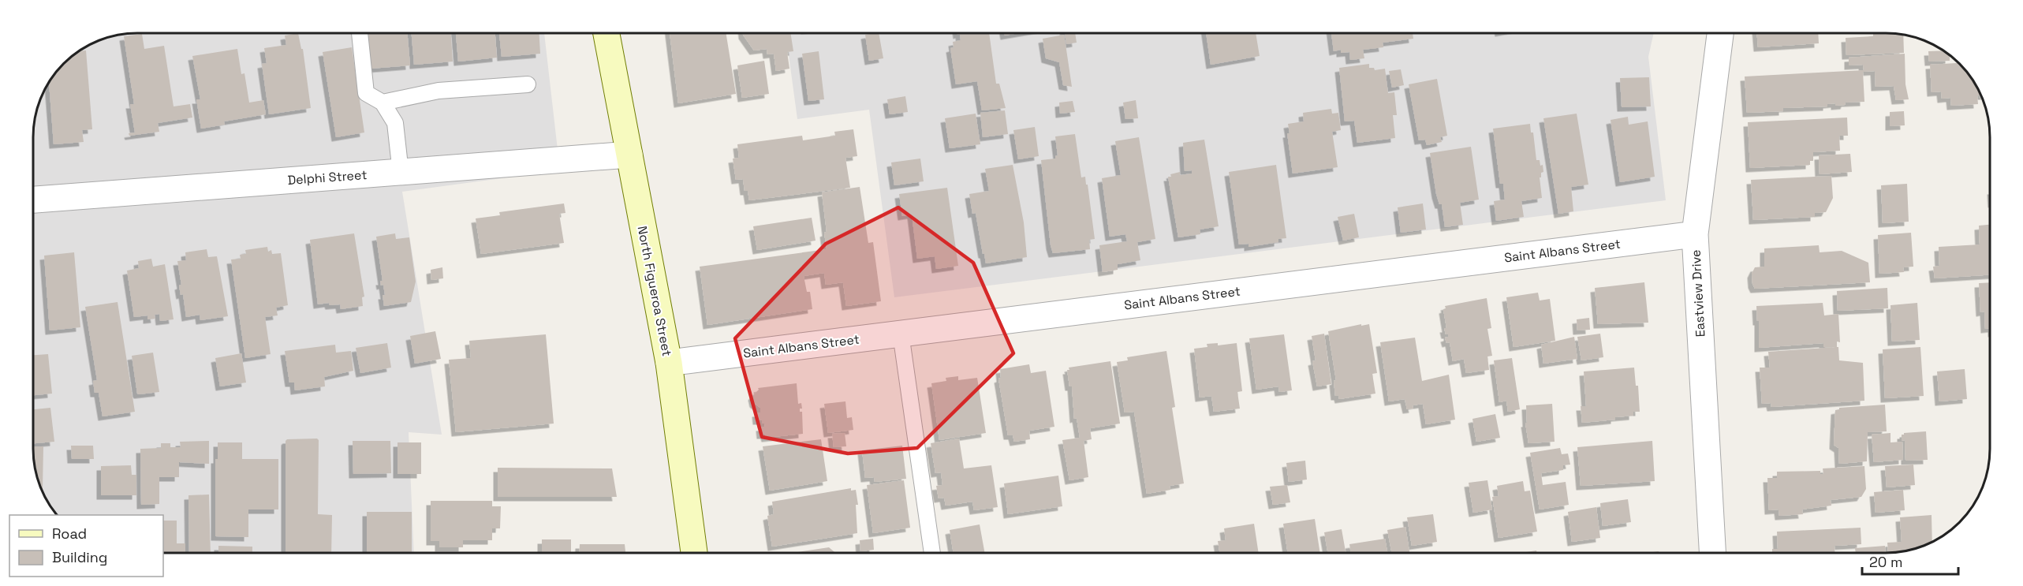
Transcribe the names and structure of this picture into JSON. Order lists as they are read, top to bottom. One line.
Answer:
{"streets":{"main road":["North Figueroa Street"],"street":["Delphi Street","Saint Albans Street","Eastview Drive"]},"crossings":[["Delphi Street","North Figueroa Street"],["Saint Albans Street","North Figueroa Street"],["Saint Albans Street","Eastview Drive"]],"legend":["Road","Building"],"scale_bar":"20 m"}
